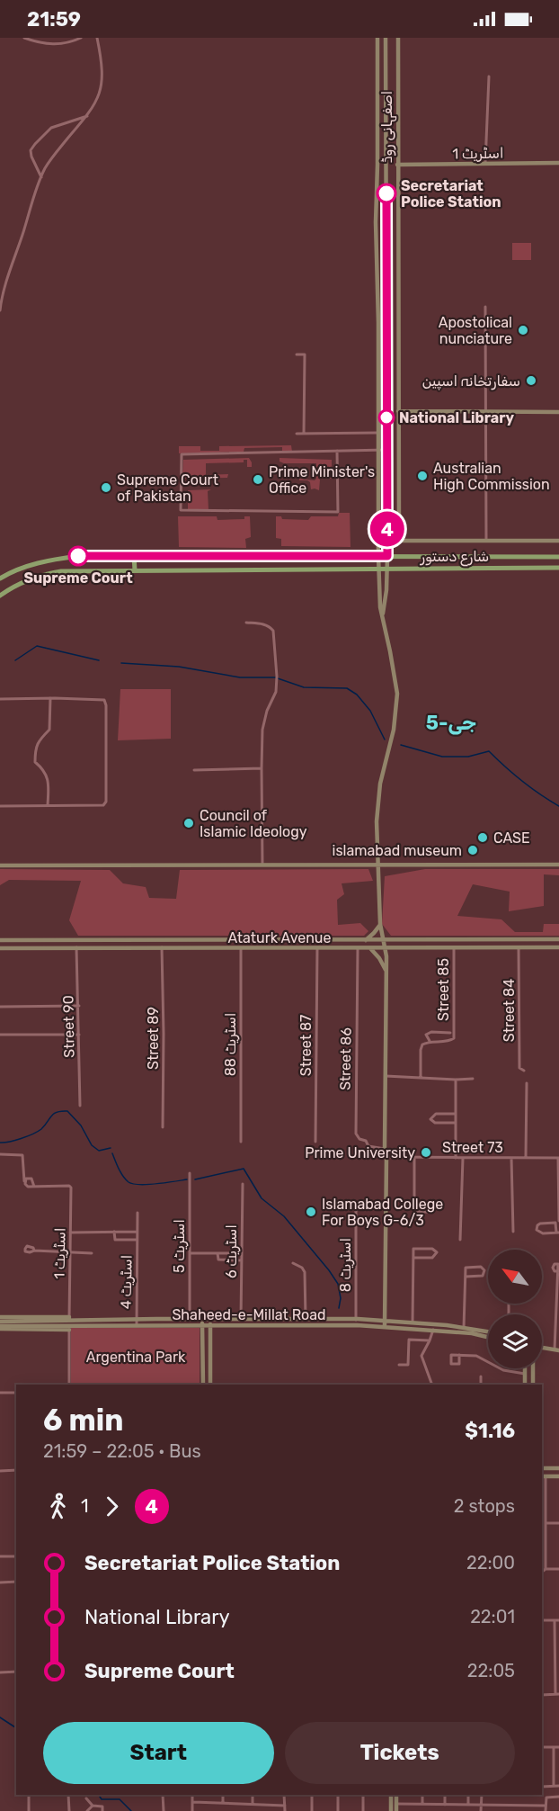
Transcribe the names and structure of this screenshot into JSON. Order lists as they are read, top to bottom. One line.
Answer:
{"streets":{"main road":["شارع دستور"],"street":["اصفہانی روڈ","اسٹریٹ 1","Ataturk Avenue","Street 85","Street 84","Street 90","Street 89","اسٹریٹ 88","Street 87","Street 86","Street 73","اسٹریٹ 5","اسٹریٹ 6","اسٹریٹ 8","اسٹریٹ 4","Shaheed-e-Millat Road"]},"crossings":[["اصفہانی روڈ","اسٹریٹ 1"],["اسٹریٹ 1","اسٹریٹ 4"],["اسٹریٹ 1","Shaheed-e-Millat Road"],["Ataturk Avenue","Street 85"],["Ataturk Avenue","Street 84"],["Ataturk Avenue","Street 90"],["Ataturk Avenue","Street 89"],["Ataturk Avenue","اسٹریٹ 88"],["Ataturk Avenue","Street 87"],["Ataturk Avenue","Street 86"],["اسٹریٹ 5","Shaheed-e-Millat Road"],["اسٹریٹ 6","Shaheed-e-Millat Road"],["اسٹریٹ 8","Shaheed-e-Millat Road"],["اسٹریٹ 4","Shaheed-e-Millat Road"]],"districts":["جی-5"],"parks":["Argentina Park"],"places":["Secretariat Police Station","Apostolical nunciature","سفارتخانہ اسپین","National Library","Australian High Commission","Prime Minister's Office","Supreme Court of Pakistan","Supreme Court","Council of Islamic Ideology","CASE","islamabad museum","Prime University","Islamabad College For Boys G-6/3"],"lines":["bus line 4"],"north":"top left","page":{"status":"21:59","on_map":"4","heading":["6 min","21:59 – 22:05 · Bus","$1.16"],"legs":["1","4","2 stops"],"list":[{"name":"Secretariat Police Station","value":"22:00"},{"name":"National Library","value":"22:01"},{"name":"Supreme Court","value":"22:05"}],"buttons":["Start","Tickets"]}}
